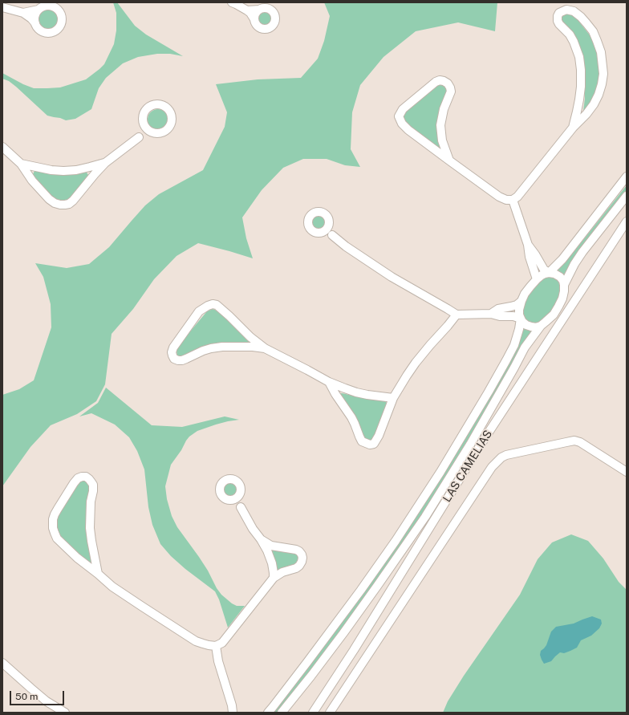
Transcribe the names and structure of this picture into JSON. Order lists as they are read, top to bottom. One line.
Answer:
{"streets":{"street":["LAS CAMELIAS"]},"scale_bar":"50 m"}
